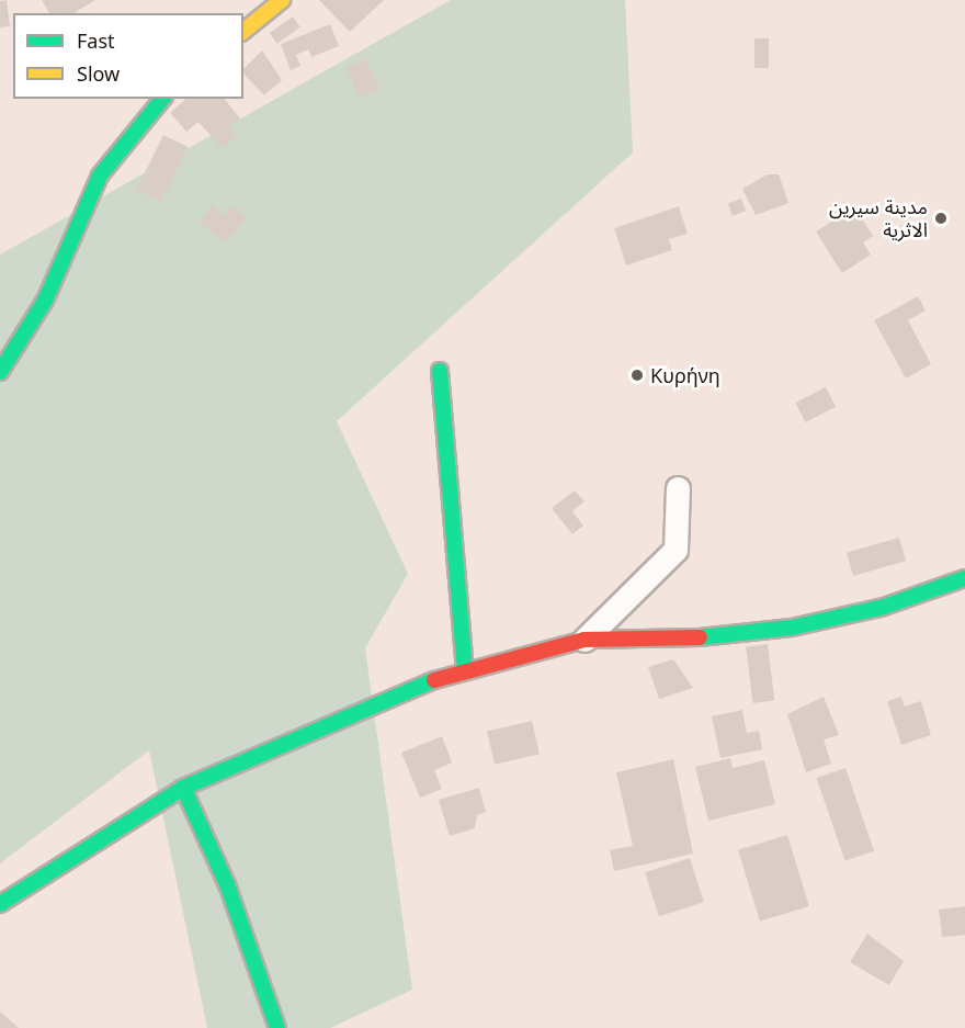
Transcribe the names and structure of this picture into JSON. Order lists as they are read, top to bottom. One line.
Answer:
{"places":["مدينة سيرين الاثرية","Κυρήνη"],"legend":["Fast","Slow"]}
